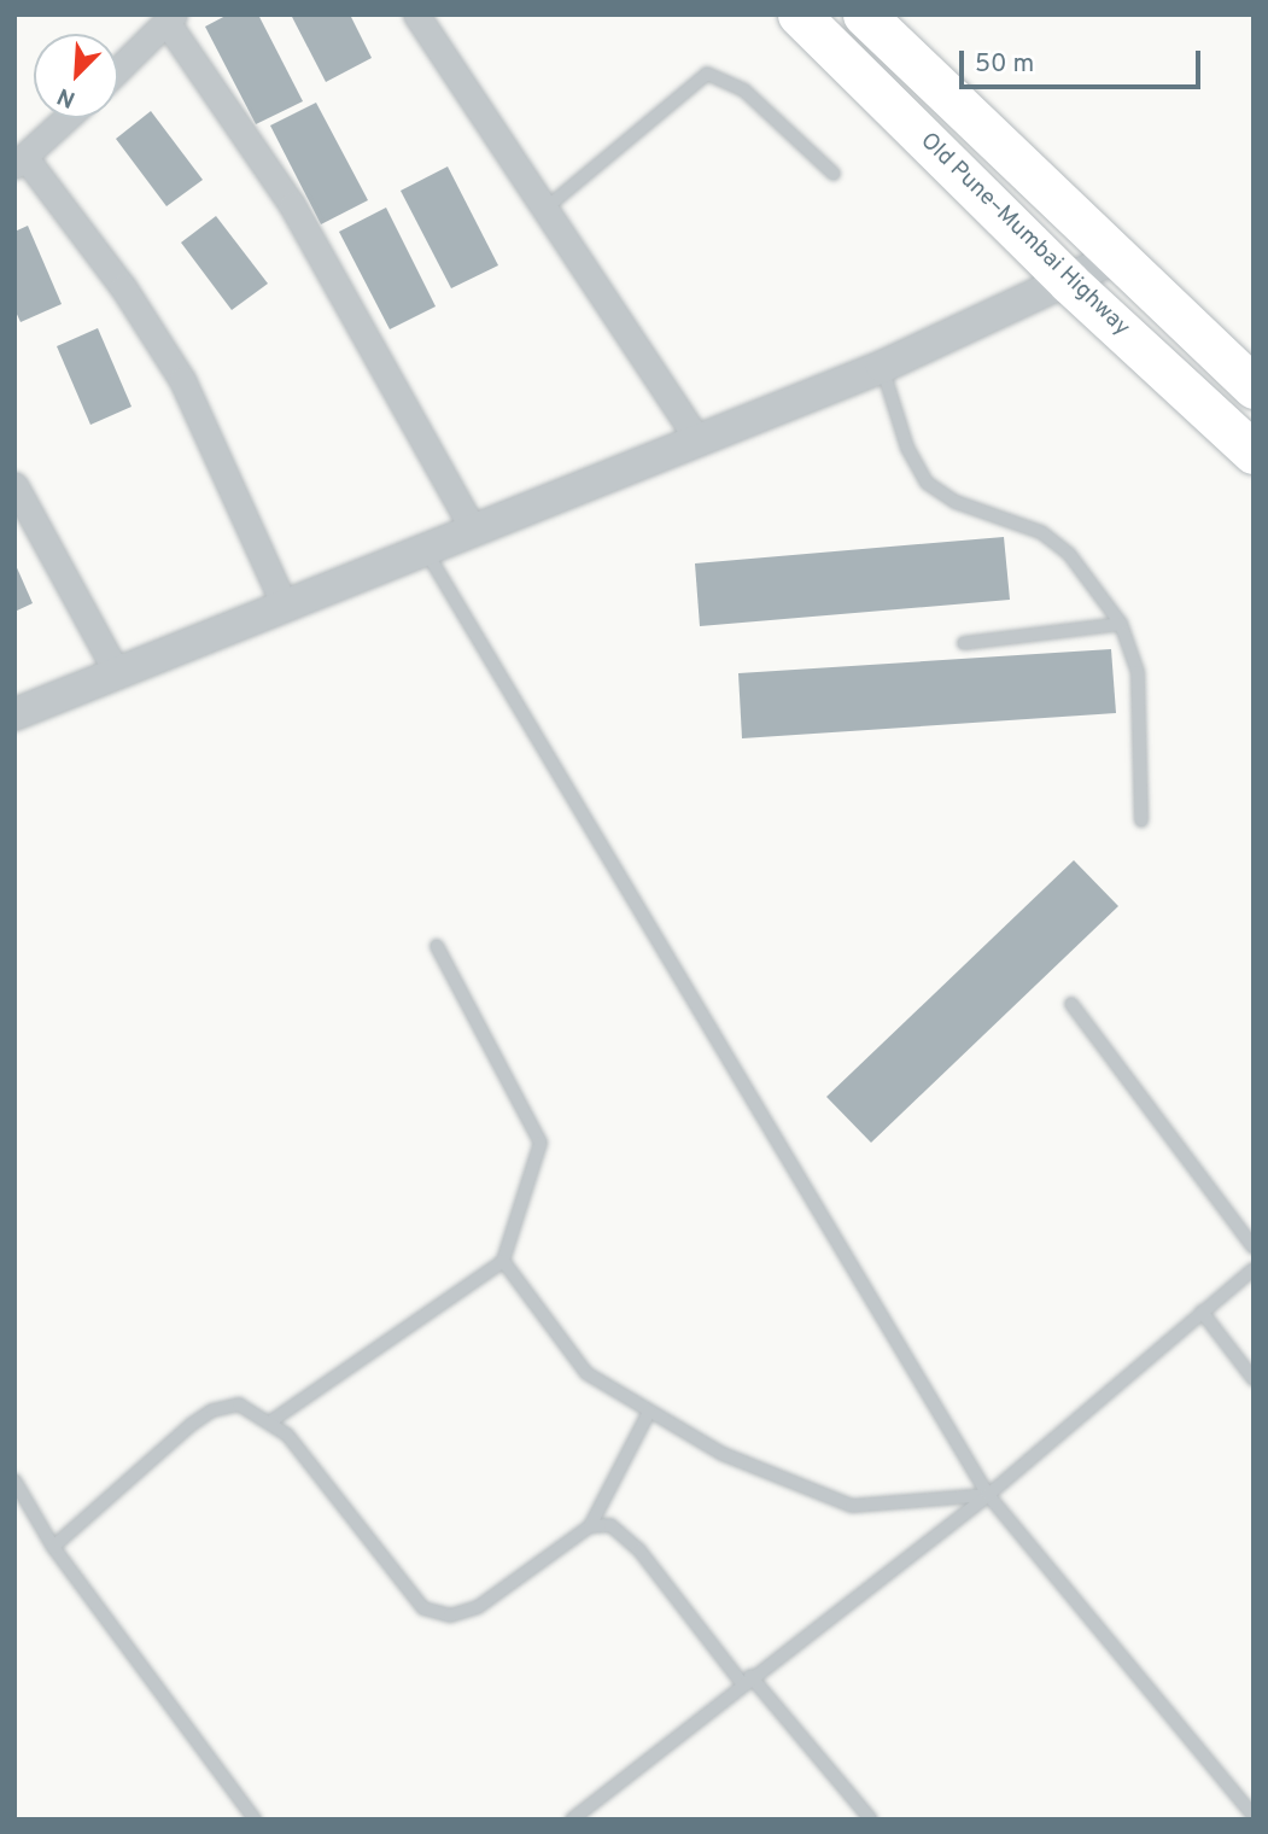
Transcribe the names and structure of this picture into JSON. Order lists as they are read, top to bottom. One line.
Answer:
{"streets":{"highway":["Old Pune–Mumbai Highway"]},"scale_bar":"50 m","north":"bottom left"}
